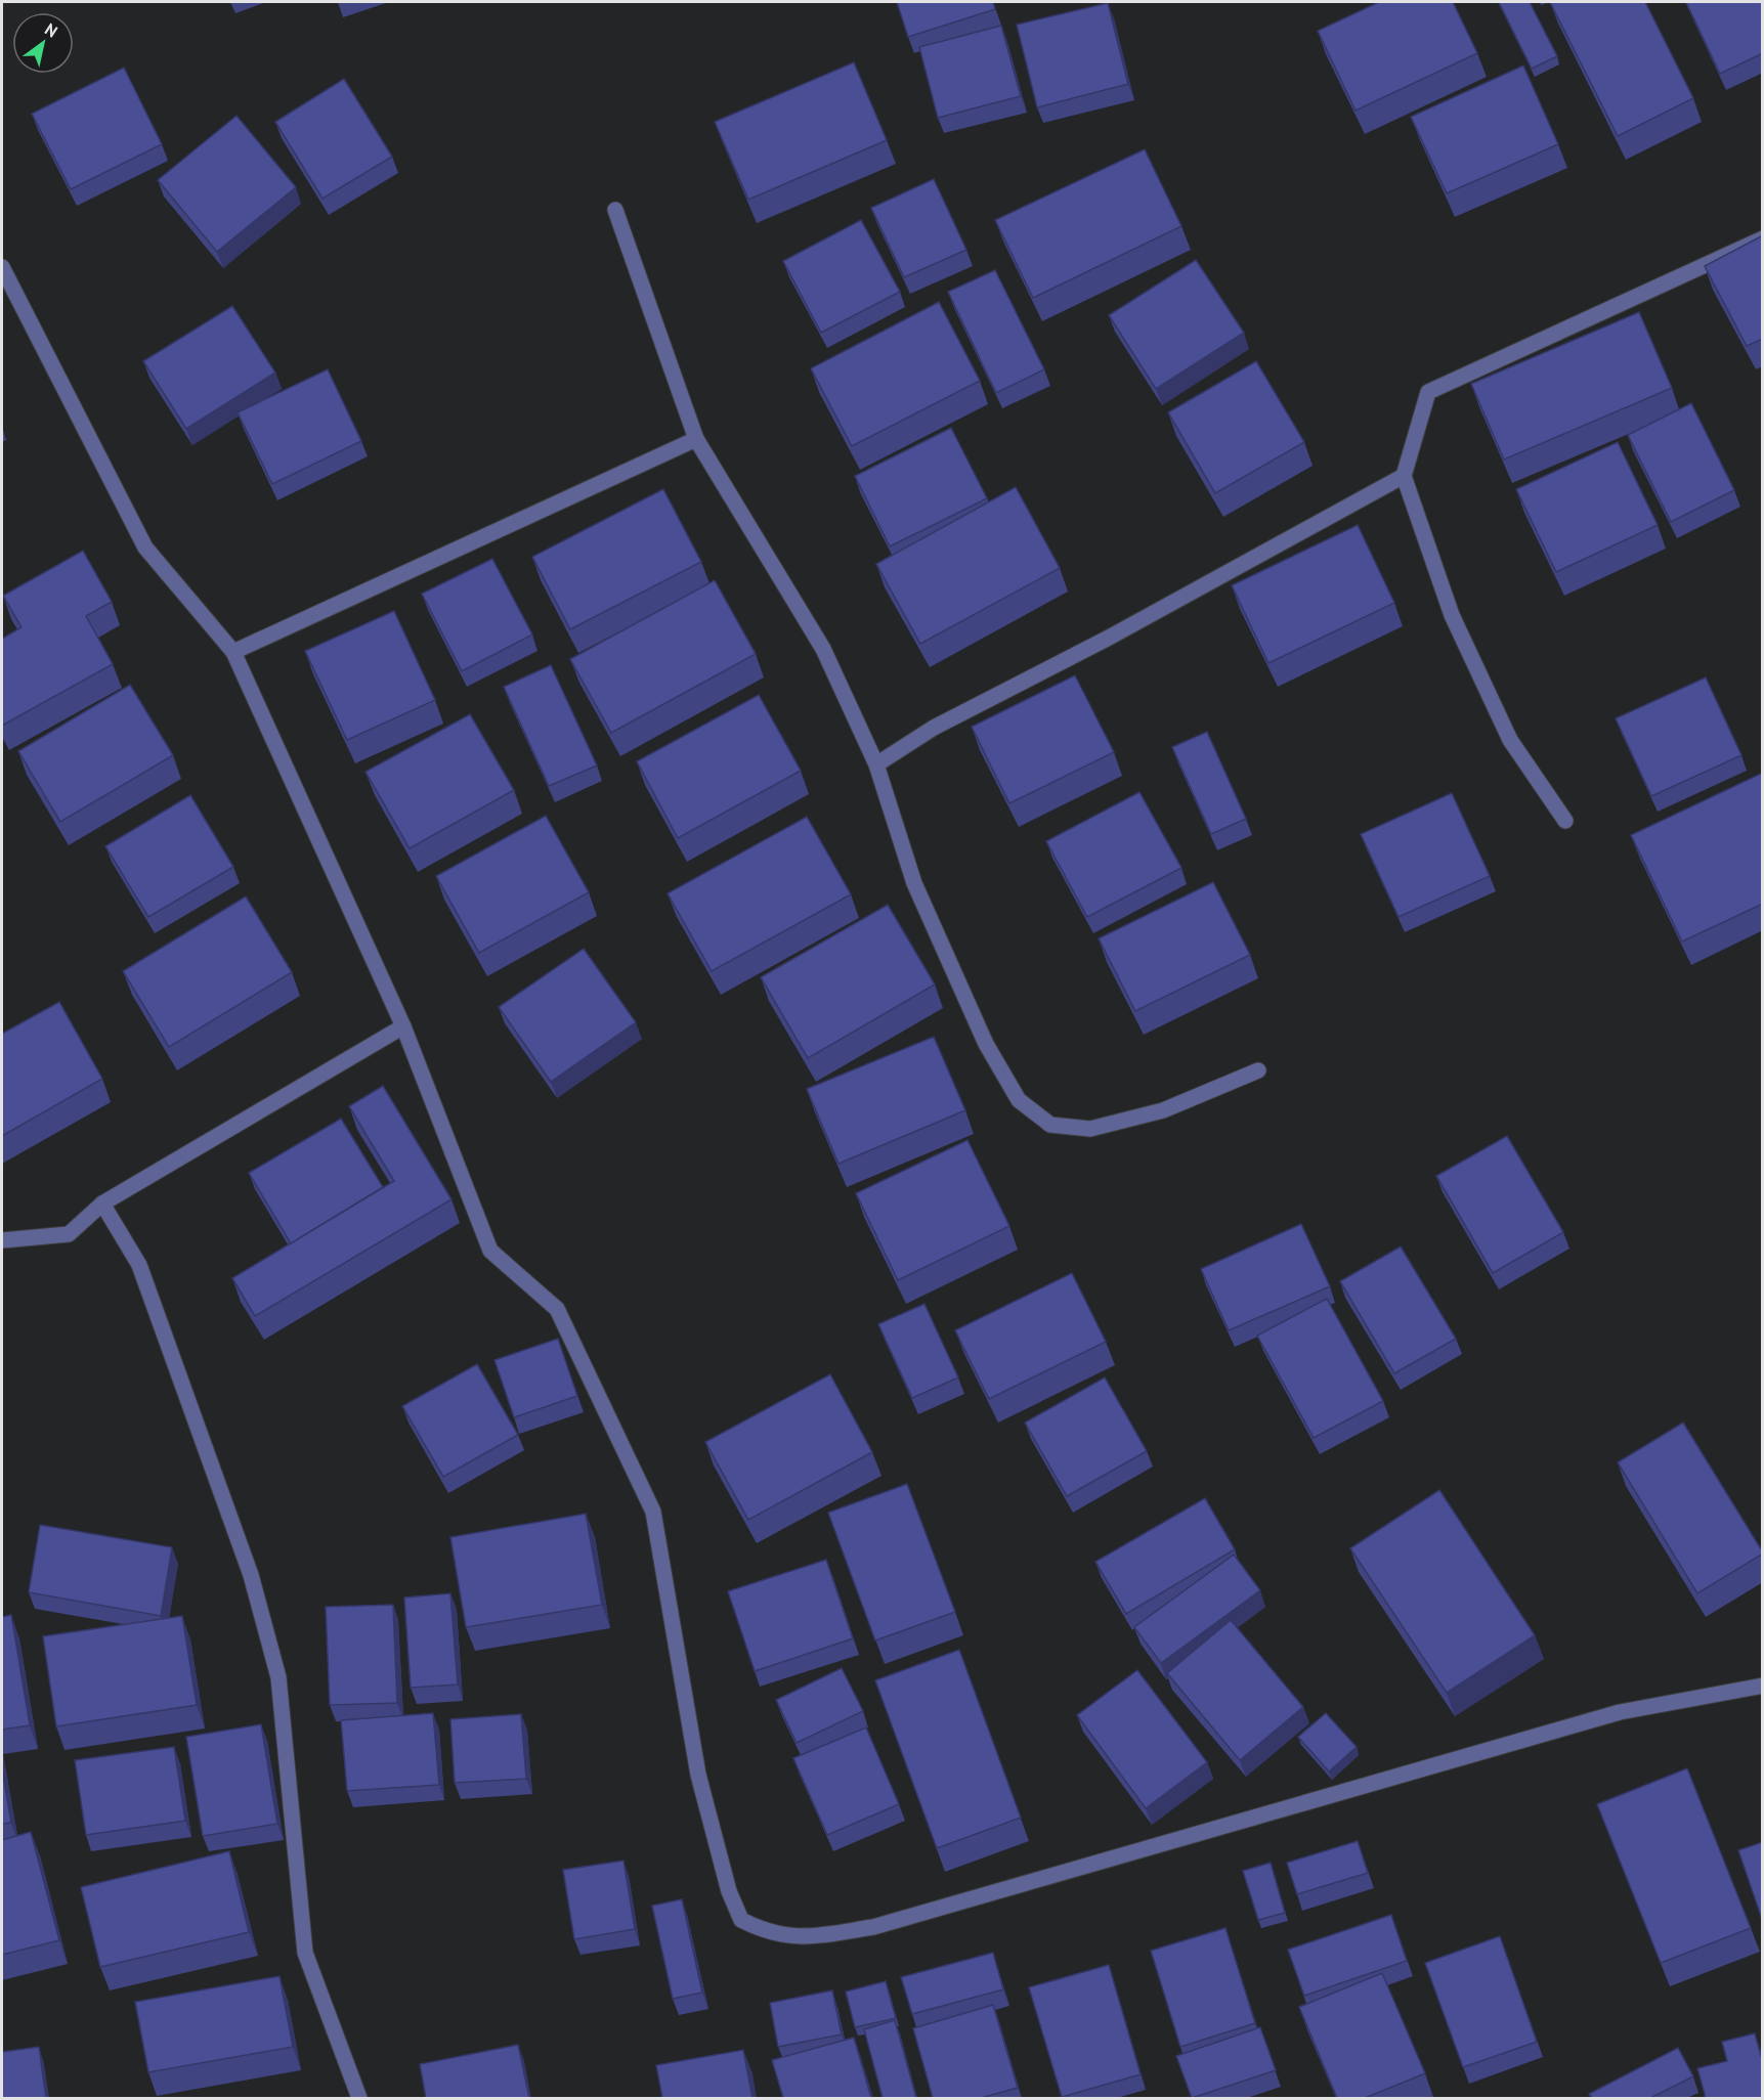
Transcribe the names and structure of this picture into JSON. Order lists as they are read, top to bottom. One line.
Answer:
{"north":"top right"}
